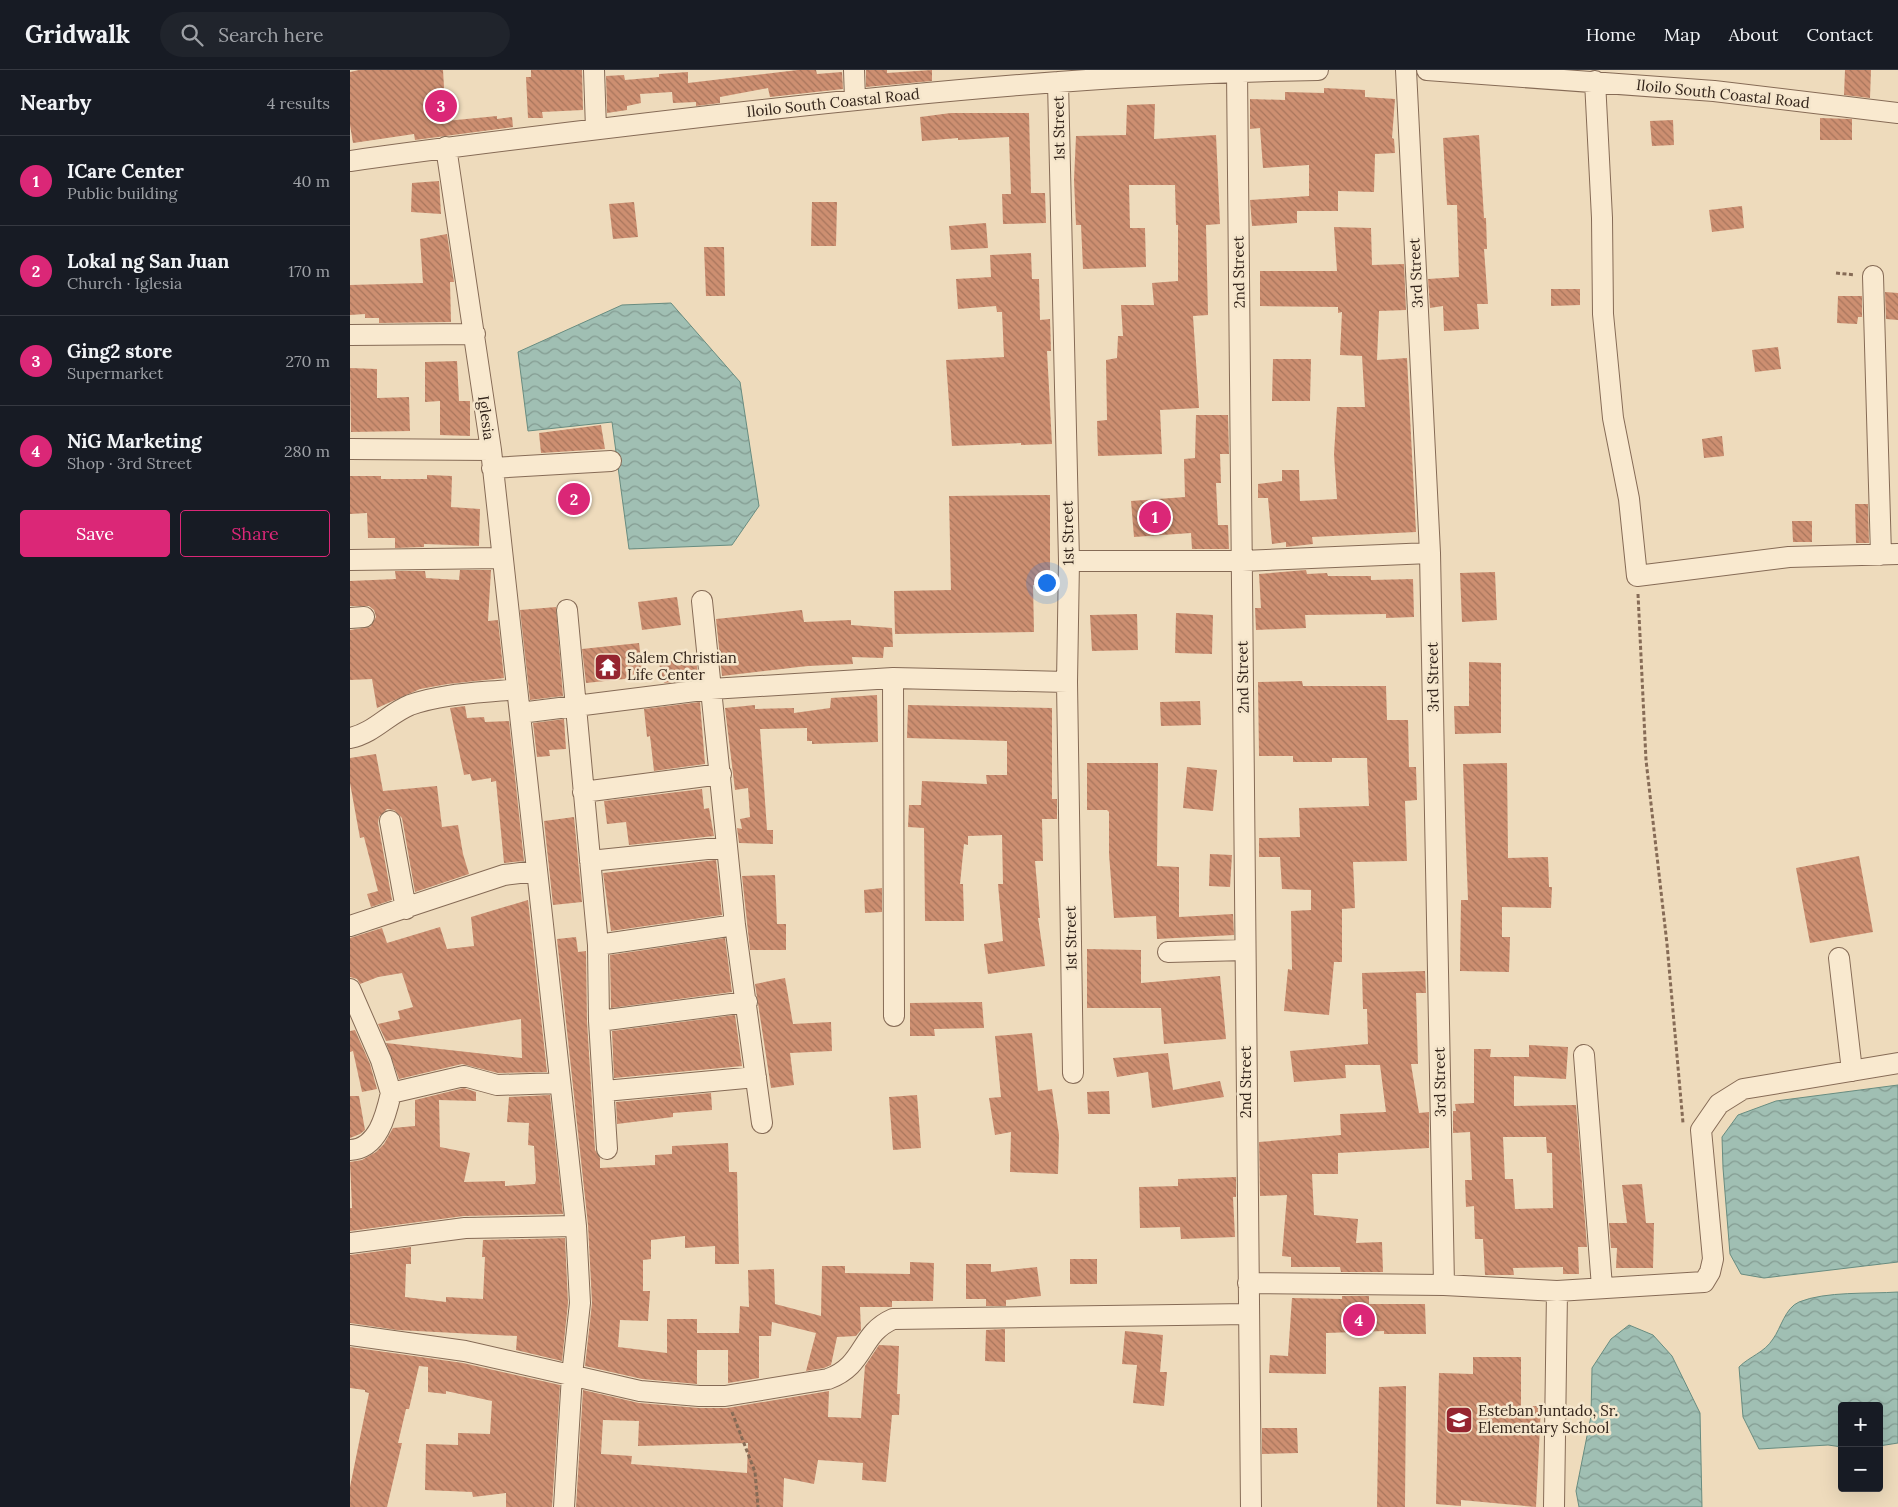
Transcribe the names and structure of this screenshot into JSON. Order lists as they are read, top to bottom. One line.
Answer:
{"streets":{"street":["Iloilo South Coastal Road","1st Street","2nd Street","3rd Street","Iglesia"]},"crossings":[["Iloilo South Coastal Road","1st Street"],["Iloilo South Coastal Road","2nd Street"],["Iloilo South Coastal Road","Iglesia"]],"places":{"temple":["Salem Christian Life Center"],"school or university":["Esteban Juntado, Sr. Elementary School"]},"page":{"header":"Gridwalk","search":"Search here","nav":["Home","Map","About","Contact"],"heading":["Nearby","4 results"],"pins":["3","2","1","4"],"list":[{"mark":"1","name":"ICare Center","note":"Public building","value":"40 m"},{"mark":"2","name":"Lokal ng San Juan","note":"Church · Iglesia","value":"170 m"},{"mark":"3","name":"Ging2 store","note":"Supermarket","value":"270 m"},{"mark":"4","name":"NiG Marketing","note":"Shop · 3rd Street","value":"280 m"}],"buttons":["Save","Share"],"map_buttons":["+","−"]}}
